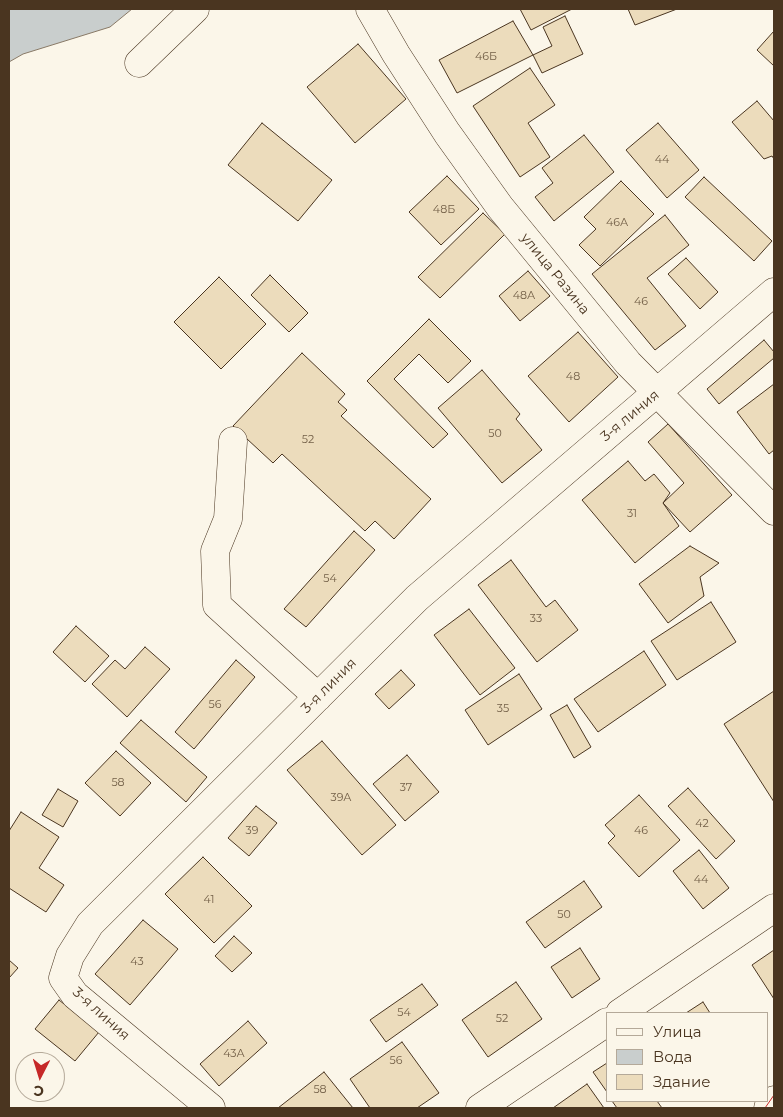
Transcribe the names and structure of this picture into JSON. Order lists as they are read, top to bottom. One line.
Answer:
{"streets":{"street":["улица Разина","3-я линия"]},"crossings":[["улица Разина","3-я линия"]],"house_numbers":["46Б","44","48Б","46А","48А","46","48","50","52","31","54","33","56","35","58","37","39А","42","39","46","44","41","50","43","54","52","43А","56","58"],"legend":["Улица","Вода","Здание"],"north":"bottom"}
